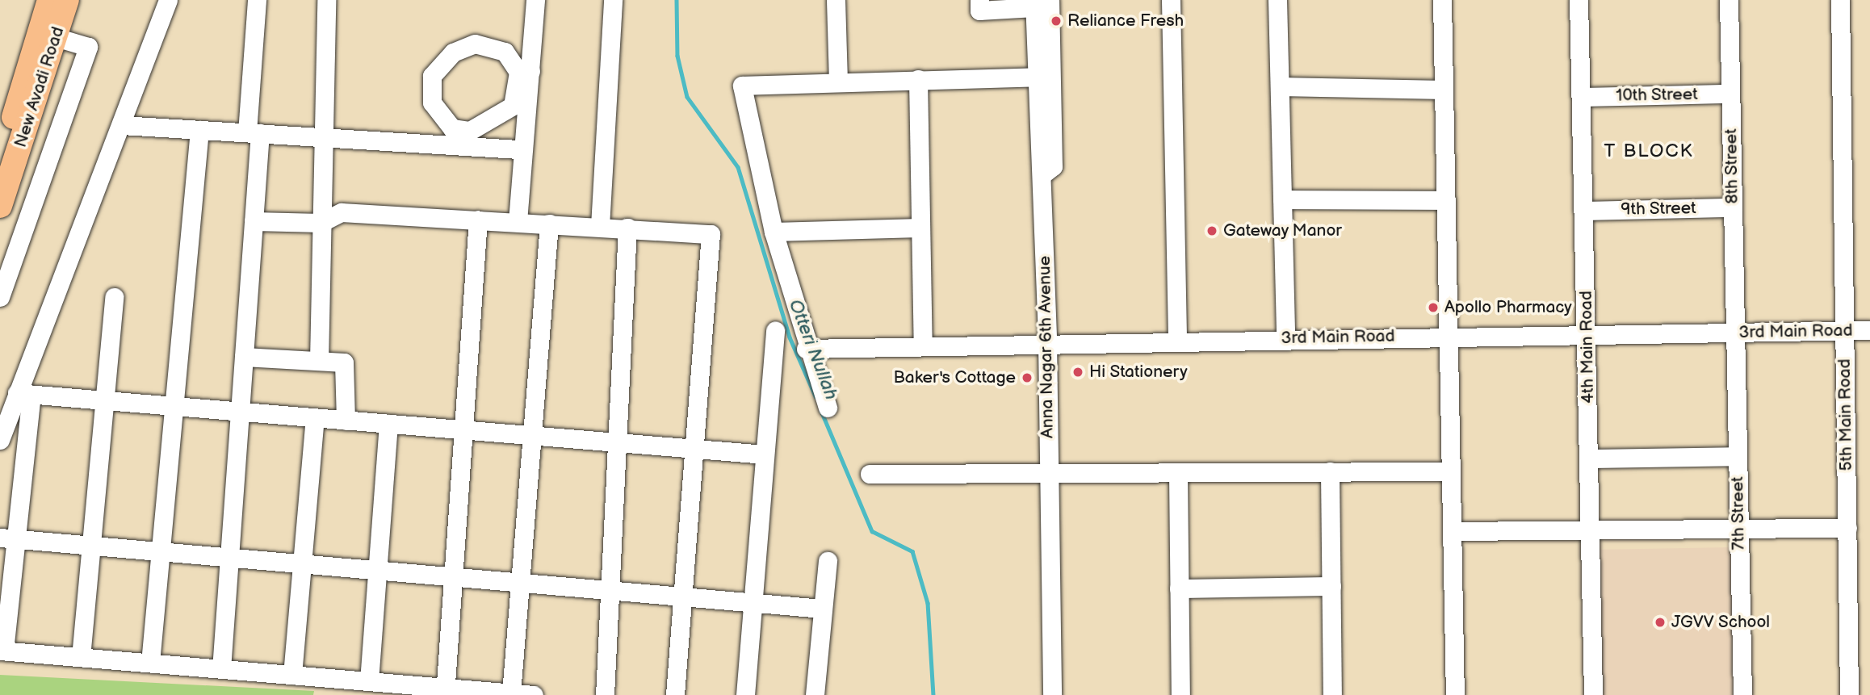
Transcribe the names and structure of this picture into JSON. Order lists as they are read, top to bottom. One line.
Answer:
{"streets":{"main road":["New Avadi Road"],"street":["10th Street","8th Street","9th Street","3rd Main Road","Anna Nagar 6th Avenue","4th Main Road","5th Main Road","7th Street"]},"crossings":[["10th Street","8th Street"],["10th Street","4th Main Road"],["8th Street","9th Street"],["8th Street","3rd Main Road"],["8th Street","7th Street"],["9th Street","4th Main Road"],["3rd Main Road","Anna Nagar 6th Avenue"],["3rd Main Road","4th Main Road"],["3rd Main Road","5th Main Road"],["3rd Main Road","7th Street"]],"districts":["T BLOCK"],"water":["Otteri Nullah"],"places":["Reliance Fresh","Gateway Manor","Apollo Pharmacy","Hi Stationery","Baker's Cottage","JGVV School"]}
